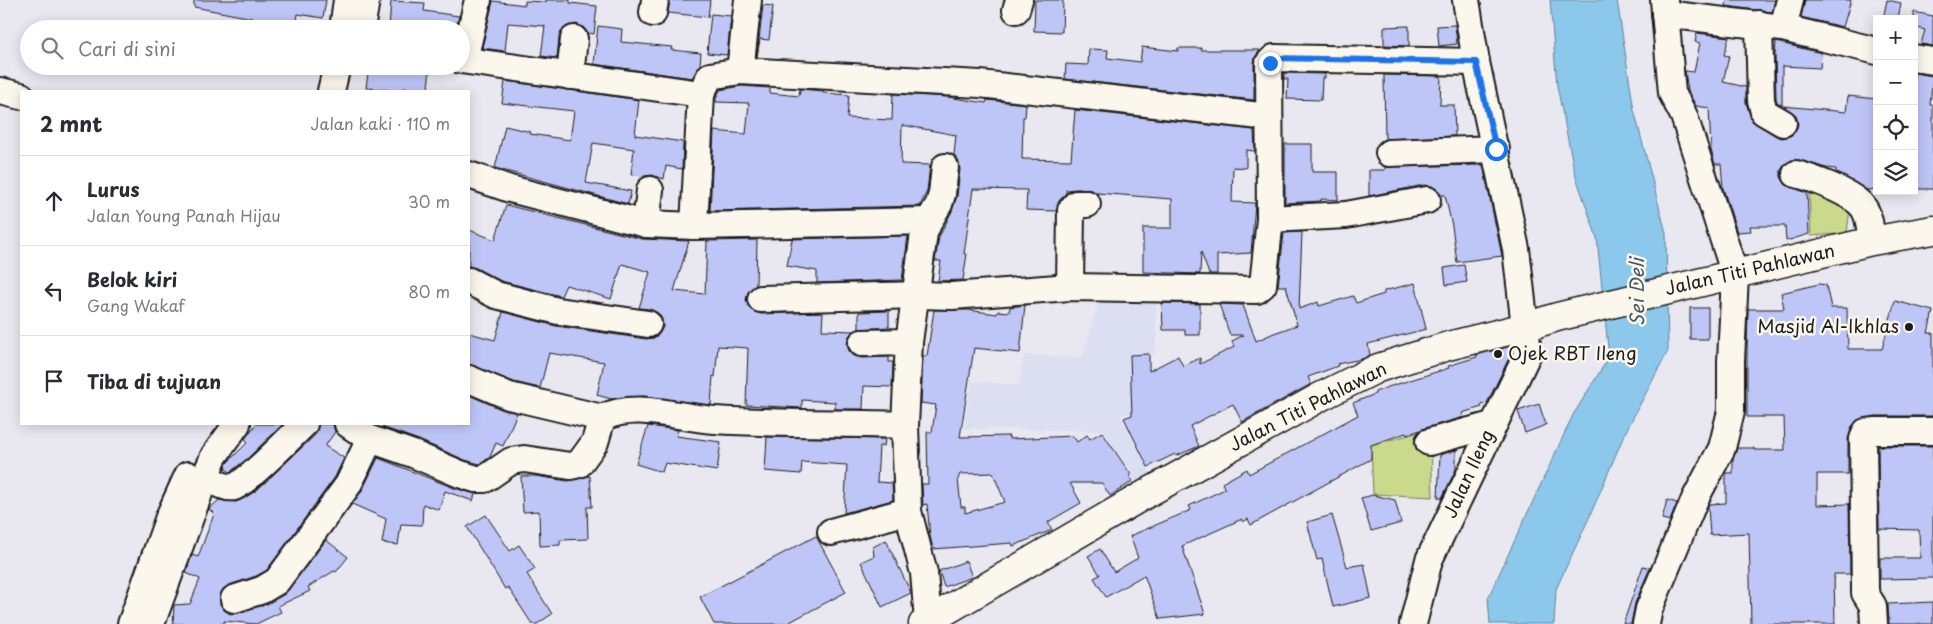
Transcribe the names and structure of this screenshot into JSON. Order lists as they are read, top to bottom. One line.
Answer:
{"streets":{"main road":["Jalan Titi Pahlawan"],"street":["Jalan Ileng"]},"crossings":[["Jalan Titi Pahlawan","Jalan Ileng"]],"water":["Sei Deli"],"places":["Masjid Al-Ikhlas","Ojek RBT Ileng"],"page":{"map_buttons":["+","−"],"search":"Cari di sini","heading":["2 mnt","Jalan kaki · 110 m"],"list":[["Lurus","Jalan Young Panah Hijau","30 m"],["Belok kiri","Gang Wakaf","80 m"],"Tiba di tujuan"]}}
